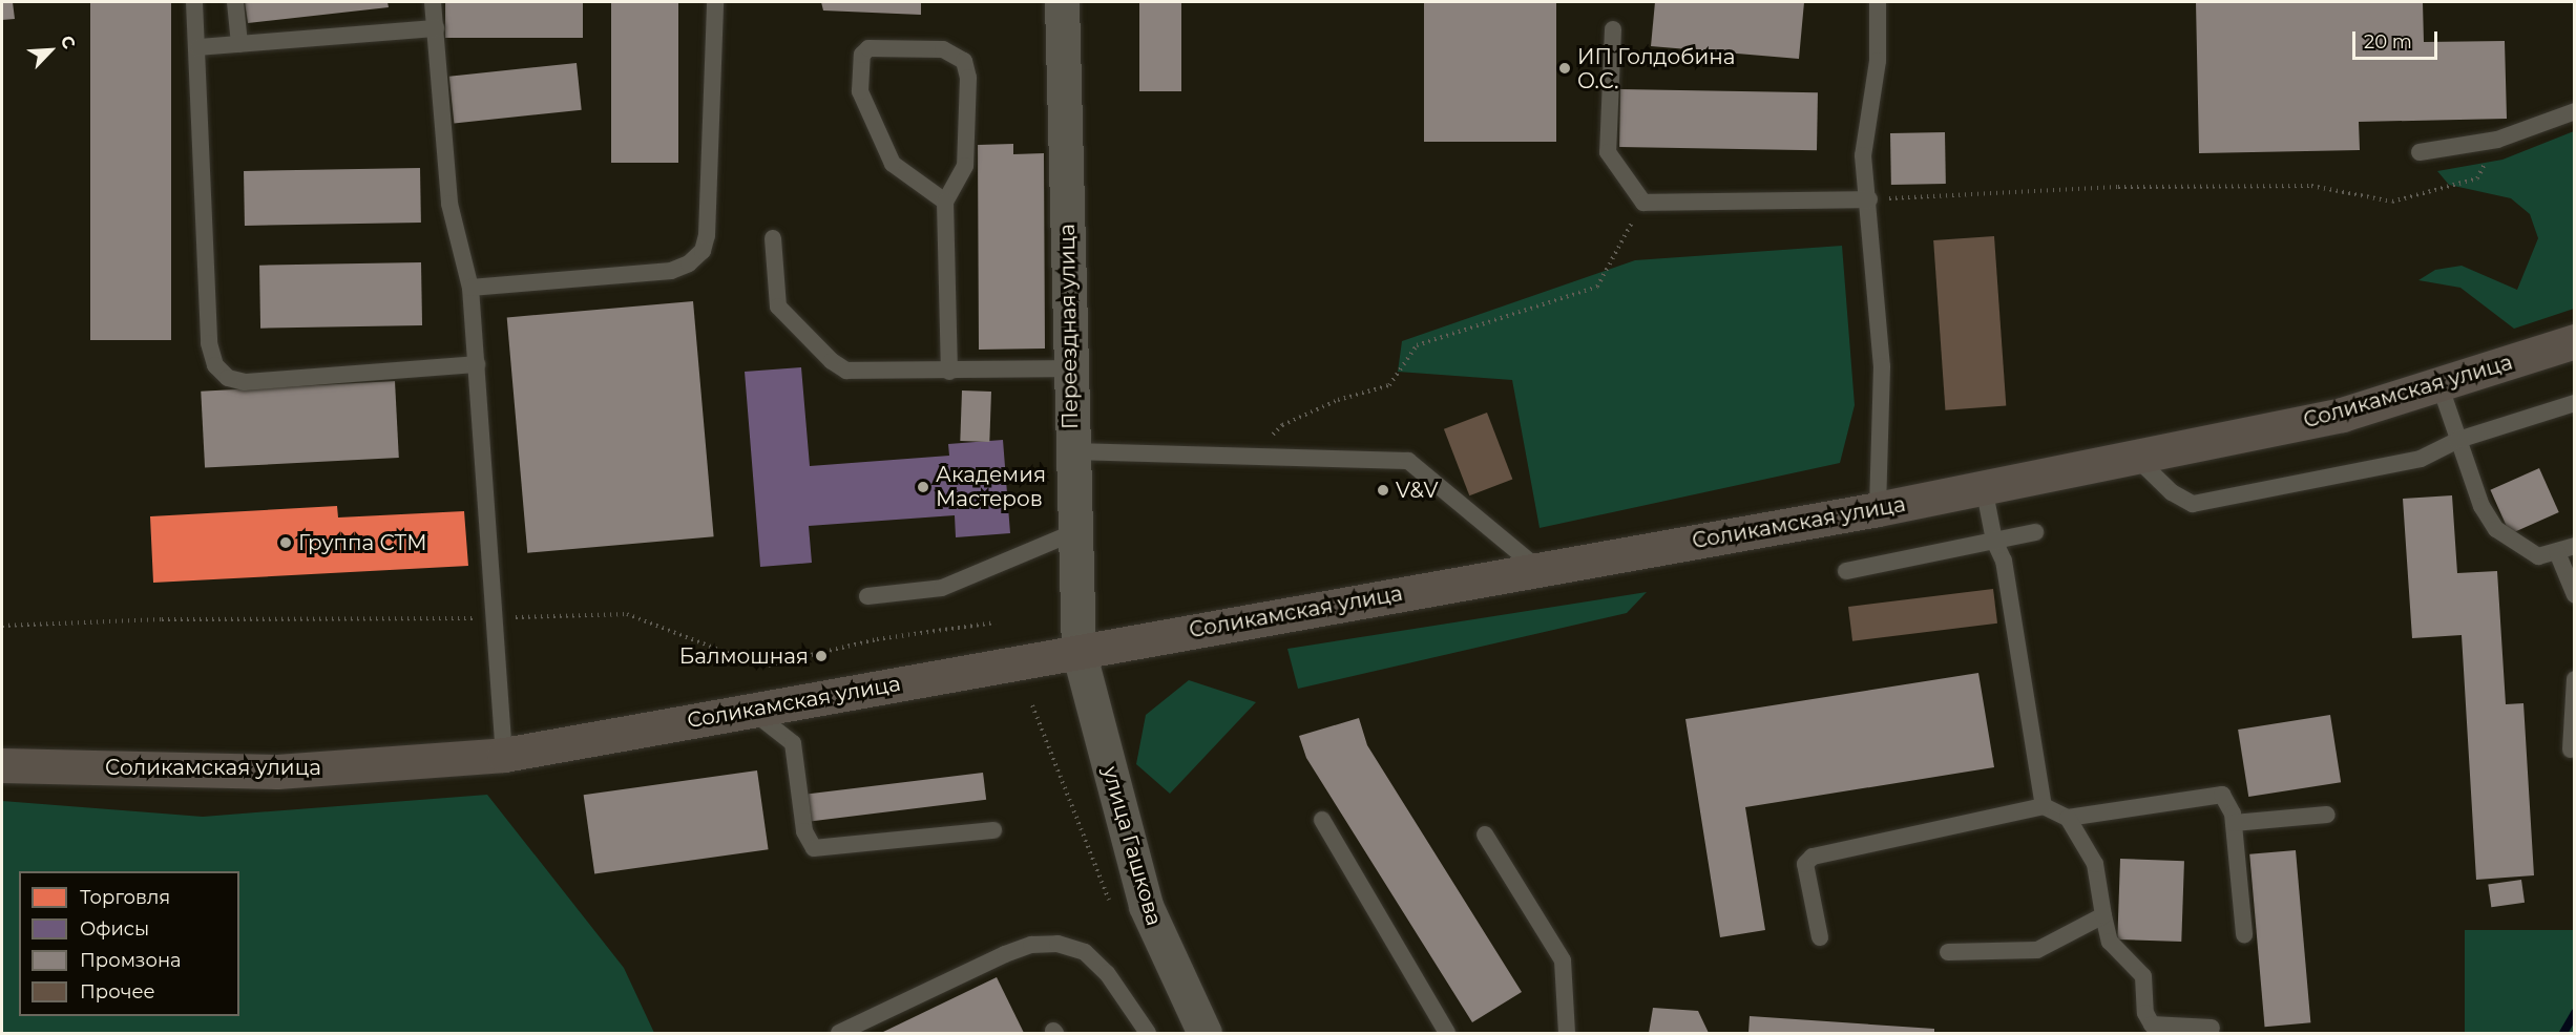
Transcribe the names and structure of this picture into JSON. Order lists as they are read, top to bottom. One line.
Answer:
{"streets":{"main road":["Соликамская улица"],"street":["Переездная улица","улица Гашкова"]},"crossings":[["Переездная улица","Соликамская улица"],["Переездная улица","улица Гашкова"],["Соликамская улица","улица Гашкова"]],"places":["ИП Голдобина О.С.","Академия Мастеров","V&V","Группа СТМ","Балмошная"],"legend":["Торговля","Офисы","Промзона","Прочее"],"scale_bar":"20 m","north":"top right"}
